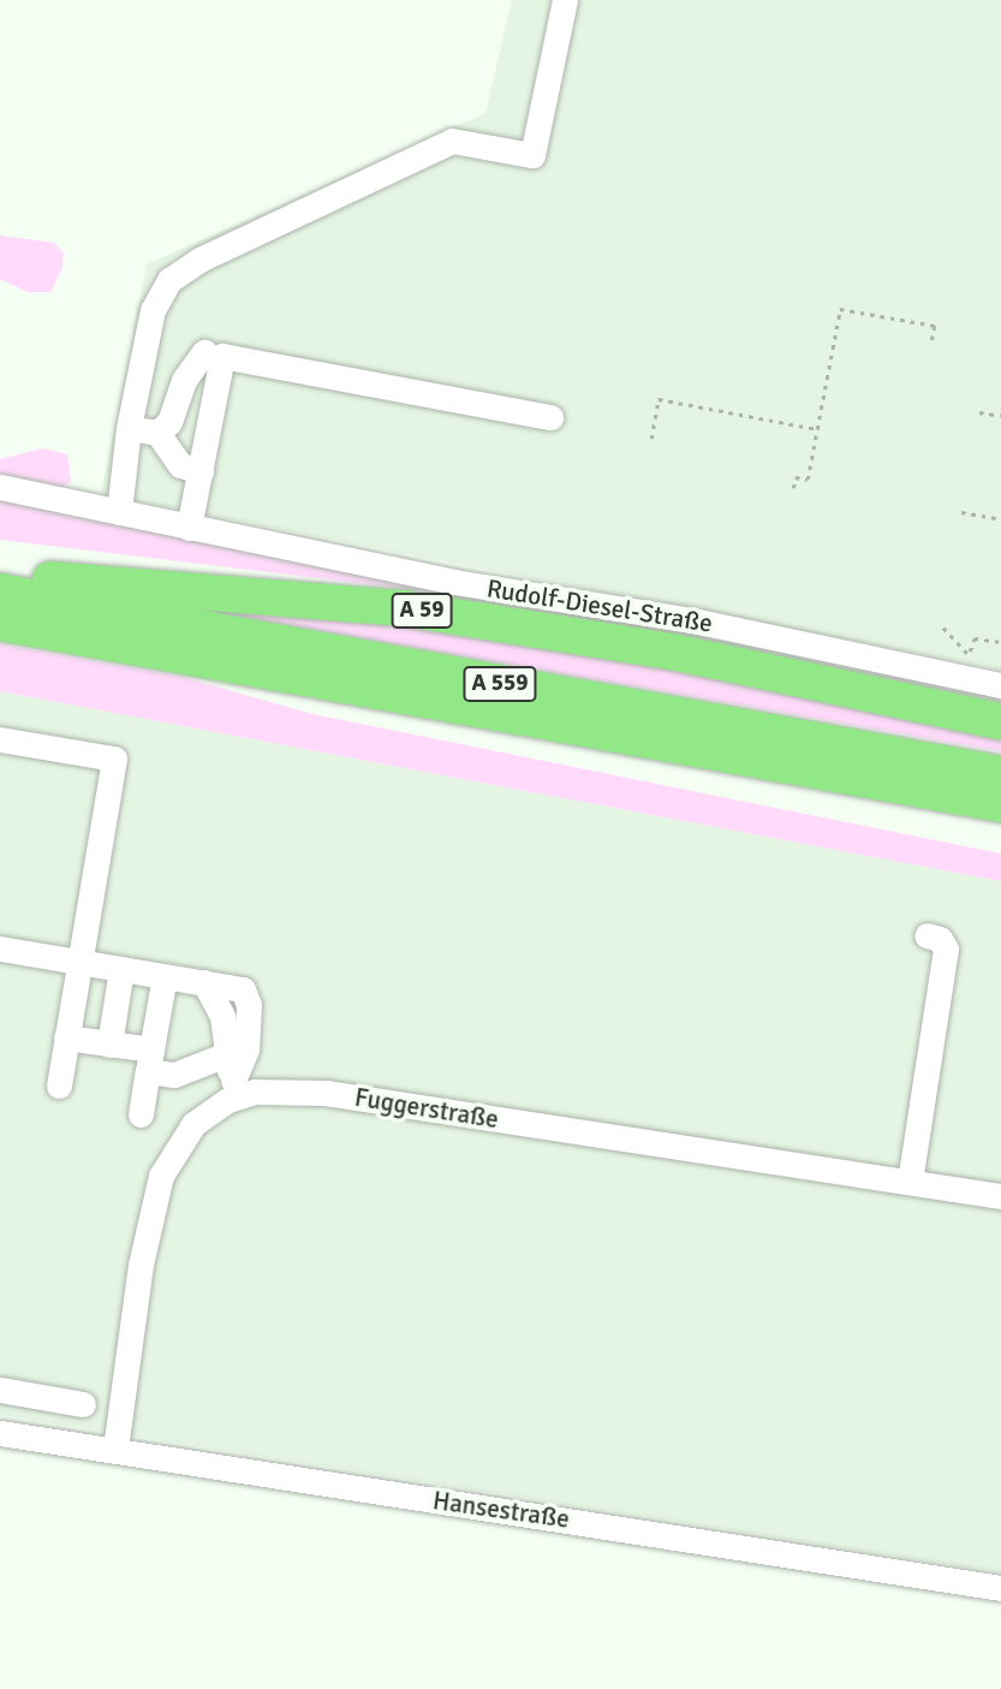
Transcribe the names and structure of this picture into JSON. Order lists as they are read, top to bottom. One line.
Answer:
{"streets":{"highway":["A 59","A 559"],"street":["Rudolf-Diesel-Straße","Fuggerstraße","Hansestraße"]},"crossings":[["Fuggerstraße","Hansestraße"]]}
